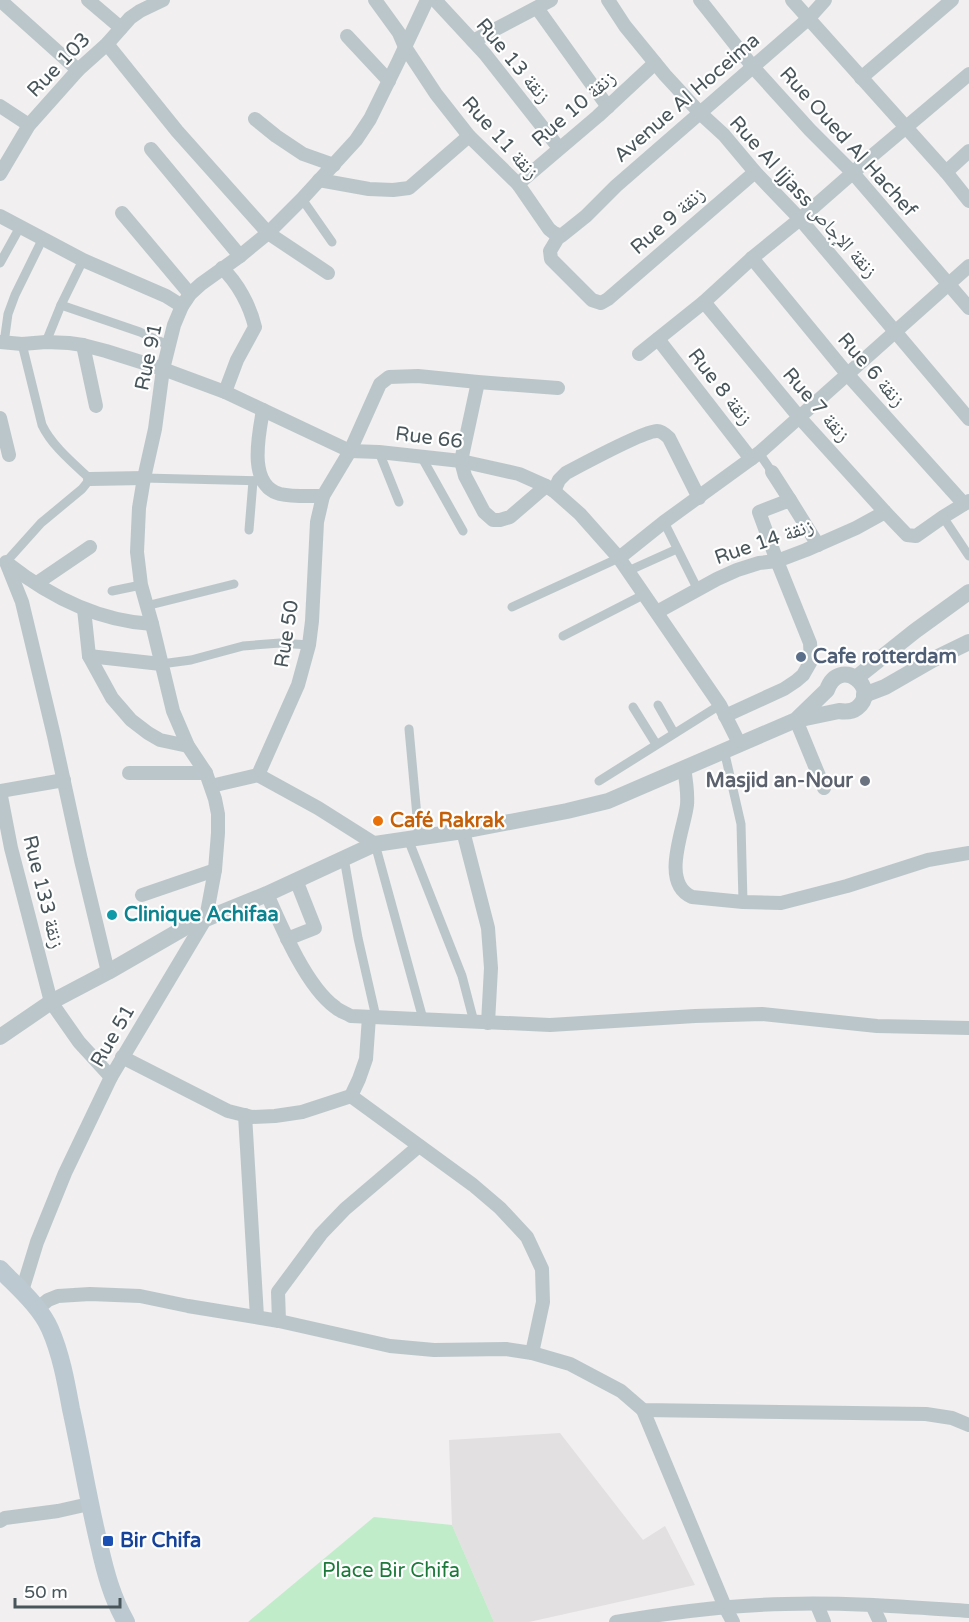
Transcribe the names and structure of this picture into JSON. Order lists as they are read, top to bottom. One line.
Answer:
{"streets":{"street":["Rue 13 زنقة","Rue 103","Avenue Al Hoceima","Rue 10 زنقة","Rue 11 زنقة","Rue Oued Al Hachef","Rue Al Ijjass زنقة الإجاص","Rue 9 زنقة","Rue 91","Rue 6 زنقة","Rue 8 زنقة","Rue 7 زنقة","Rue 66","Rue 14 زنقة","Rue 50","Rue 133 زنقة","Rue 51"]},"crossings":[["Rue 13 زنقة","Rue 10 زنقة"],["Avenue Al Hoceima","Rue 11 زنقة"],["Avenue Al Hoceima","Rue Oued Al Hachef"],["Avenue Al Hoceima","Rue Al Ijjass زنقة الإجاص"],["Avenue Al Hoceima","Rue 9 زنقة"],["Rue 10 زنقة","Rue 11 زنقة"],["Rue 10 زنقة","Rue Al Ijjass زنقة الإجاص"],["Rue 11 زنقة","Rue 9 زنقة"],["Rue 11 زنقة","Rue 91"],["Rue Al Ijjass زنقة الإجاص","Rue 9 زنقة"],["Rue 91","Rue 66"],["Rue 91","Rue 51"],["Rue 7 زنقة","Rue 14 زنقة"],["Rue 66","Rue 14 زنقة"],["Rue 66","Rue 50"]],"parks":["Place Bir Chifa"],"places":{"other":["Cafe rotterdam","Masjid an-Nour","Café Rakrak","Clinique Achifaa"],"transit":["Bir Chifa"]},"scale_bar":"50 m"}
